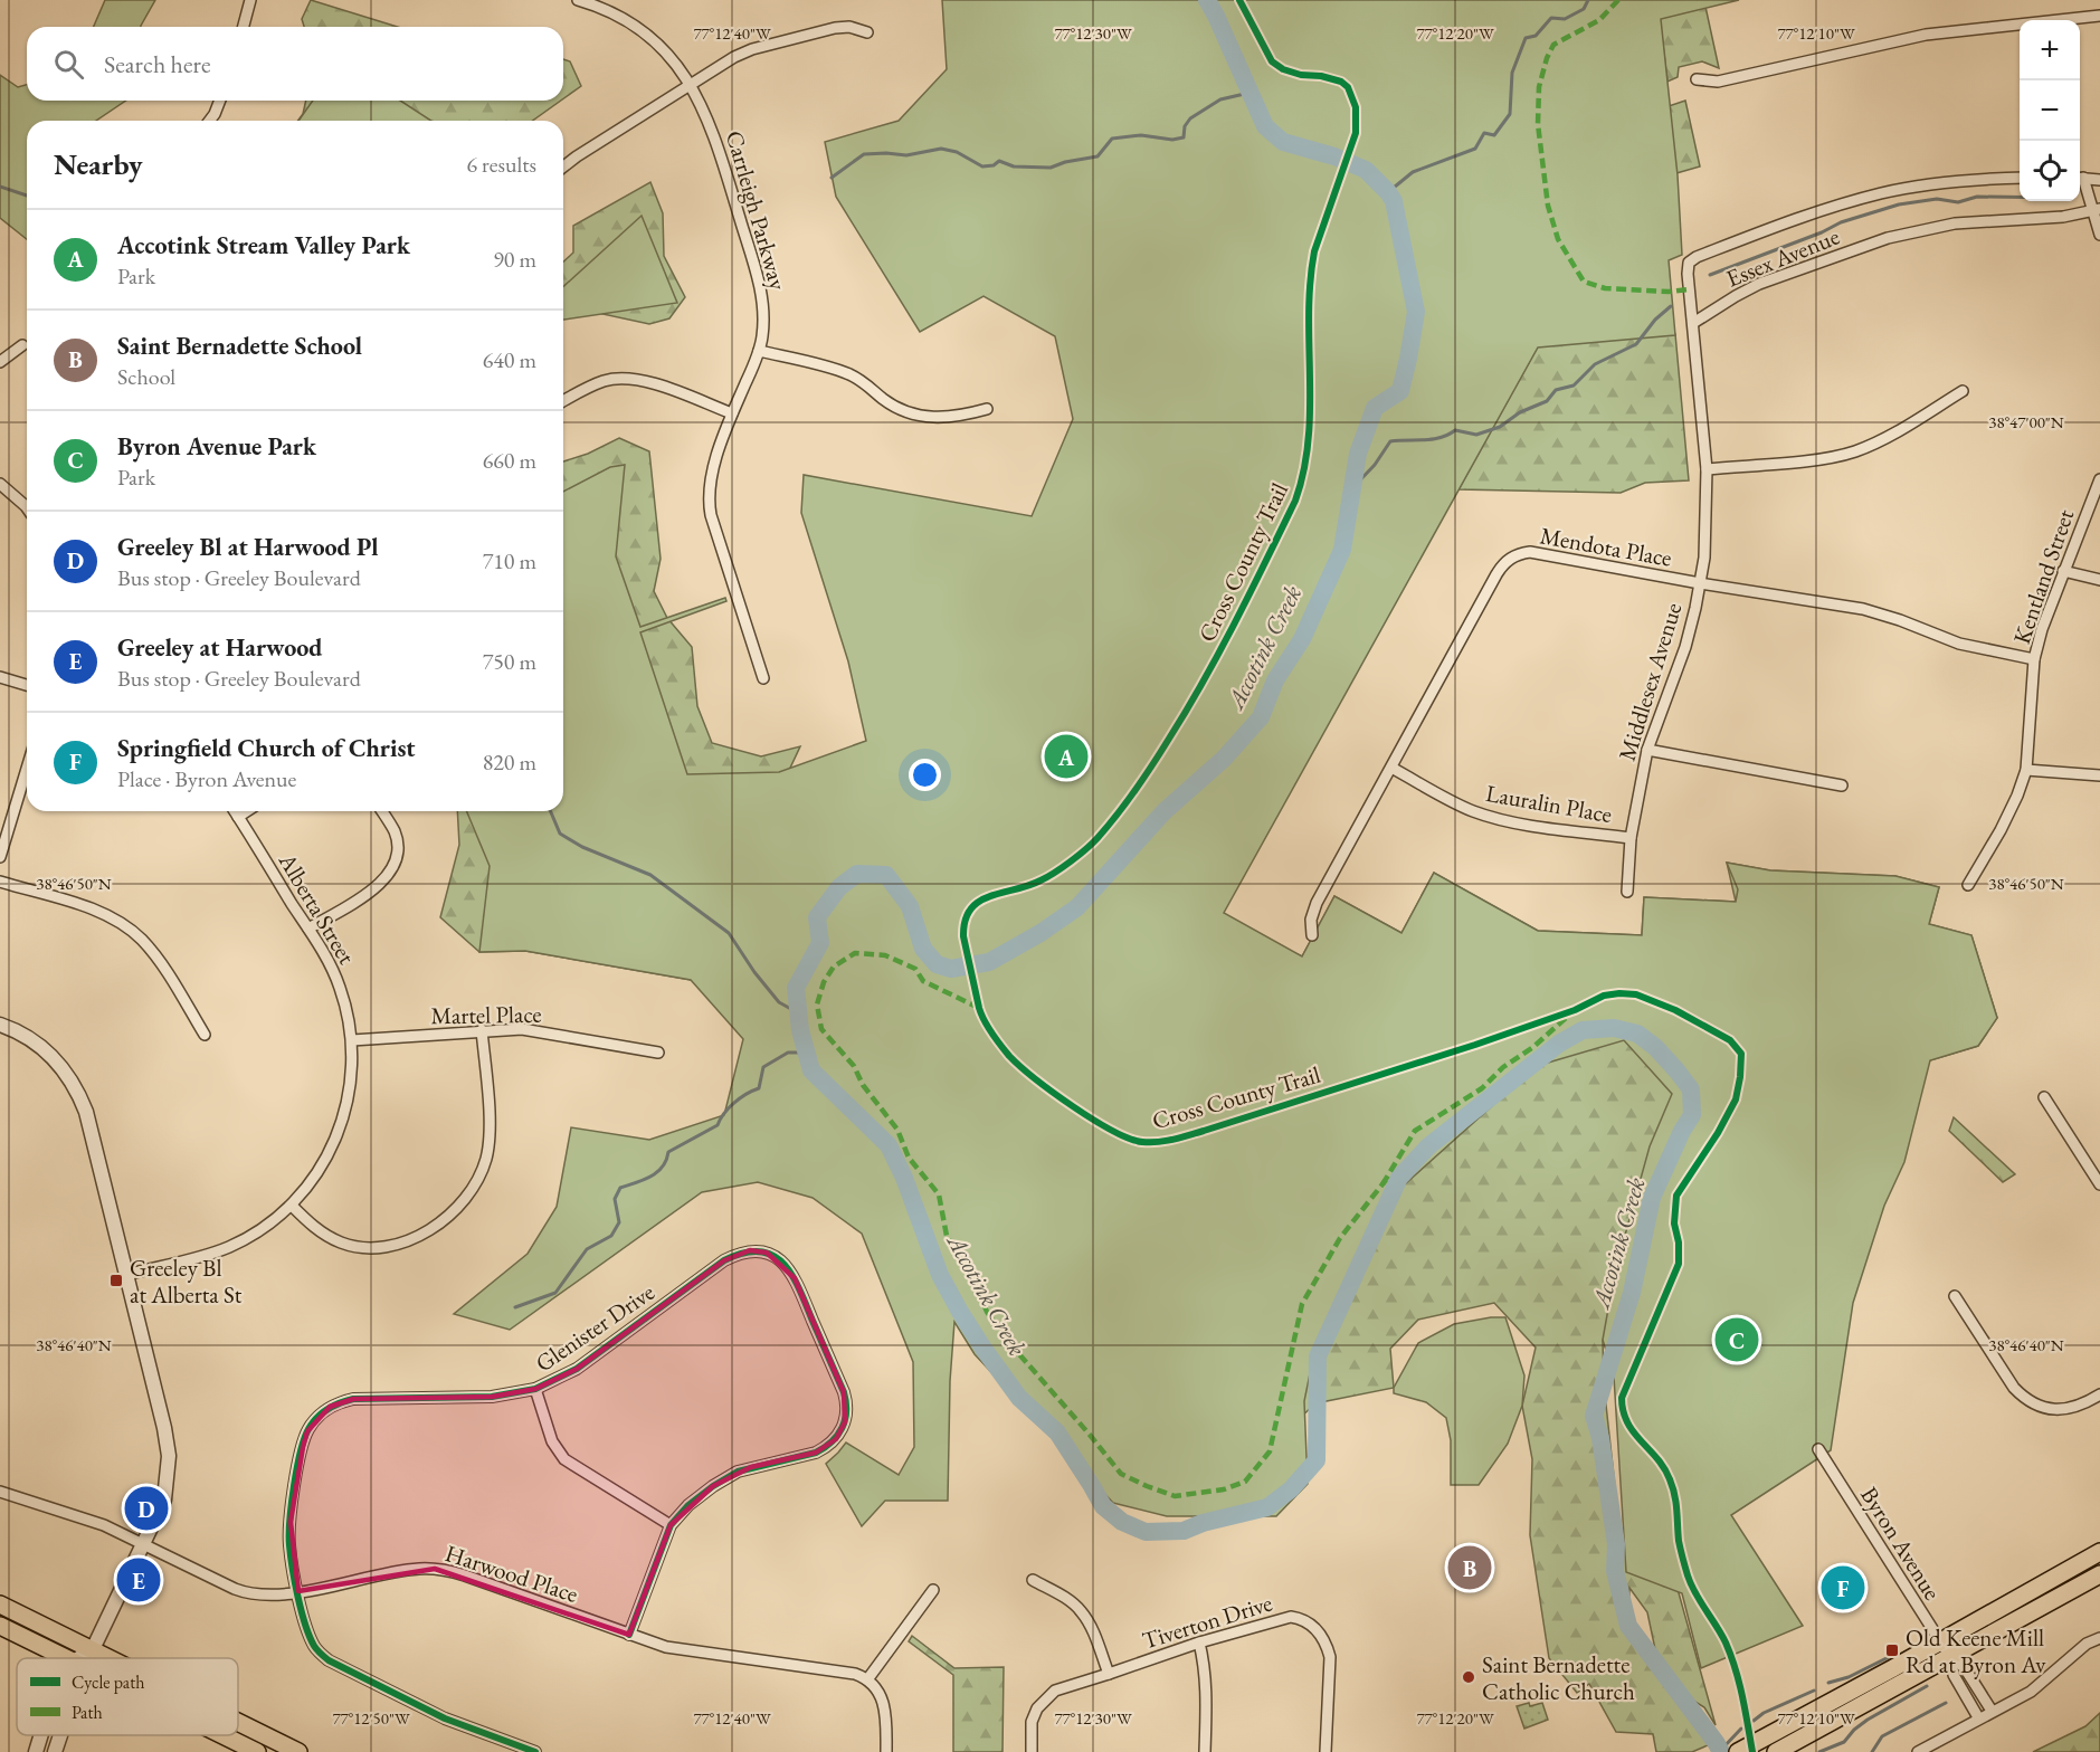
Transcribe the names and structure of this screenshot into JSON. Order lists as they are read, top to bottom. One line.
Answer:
{"streets":{"street":["Carrleigh Parkway","Essex Avenue","Mendota Place","Kentland Street","Middlesex Avenue","Lauralin Place","Alberta Street","Martel Place","Glenister Drive","Byron Avenue","Harwood Place","Tiverton Drive"],"cycle path":["Cross County Trail"]},"crossings":[["Essex Avenue","Middlesex Avenue"],["Mendota Place","Kentland Street"],["Mendota Place","Middlesex Avenue"],["Mendota Place","Lauralin Place"],["Middlesex Avenue","Lauralin Place"],["Alberta Street","Martel Place"],["Glenister Drive","Harwood Place"]],"water":["Accotink Creek"],"places":{"transit":["Greeley Bl at Alberta St","Old Keene Mill Rd at Byron Av"],"other":["Saint Bernadette Catholic Church"]},"legend":["Cycle path","Path"],"page":{"map_buttons":["+","−"],"search":"Search here","heading":["Nearby","6 results"],"list":[{"mark":"A","name":"Accotink Stream Valley Park","note":"Park","value":"90 m"},{"mark":"B","name":"Saint Bernadette School","note":"School","value":"640 m"},{"mark":"C","name":"Byron Avenue Park","note":"Park","value":"660 m"},{"mark":"D","name":"Greeley Bl at Harwood Pl","note":"Bus stop · Greeley Boulevard","value":"710 m"},{"mark":"E","name":"Greeley at Harwood","note":"Bus stop · Greeley Boulevard","value":"750 m"},{"mark":"F","name":"Springfield Church of Christ","note":"Place · Byron Avenue","value":"820 m"}],"pins":["A","C","D","B","E","F"]},"coordinates":["77°12'40\"W","77°12'30\"W","77°12'20\"W","77°12'10\"W","38°47'00\"N","38°46'50\"N","38°46'40\"N","77°12'50\"W"]}
